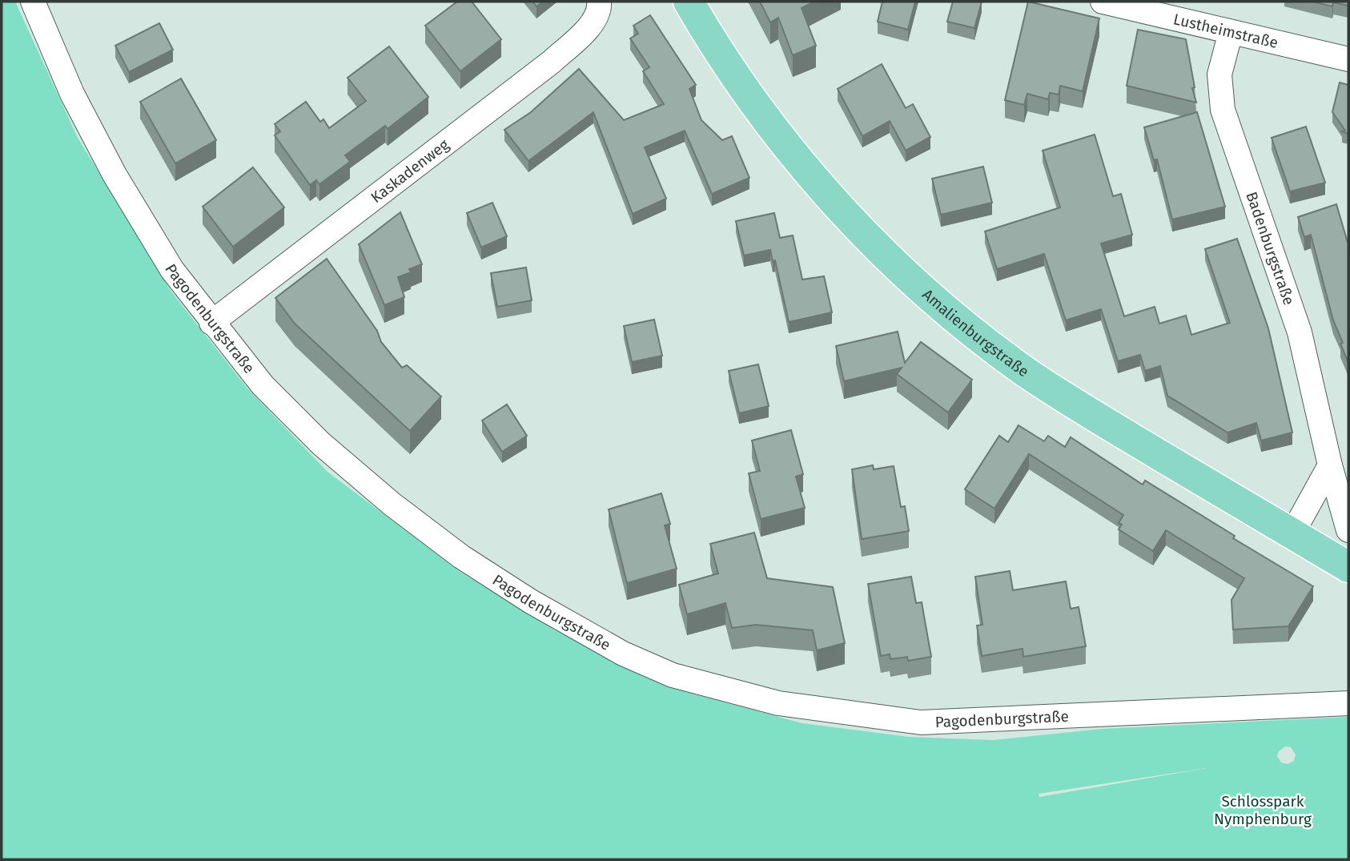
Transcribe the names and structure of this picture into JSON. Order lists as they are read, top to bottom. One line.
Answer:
{"streets":{"main road":["Amalienburgstraße"],"street":["Lustheimstraße","Kaskadenweg","Badenburgstraße","Pagodenburgstraße"]},"crossings":[["Lustheimstraße","Badenburgstraße"],["Kaskadenweg","Pagodenburgstraße"]],"parks":["Schlosspark Nymphenburg"]}
